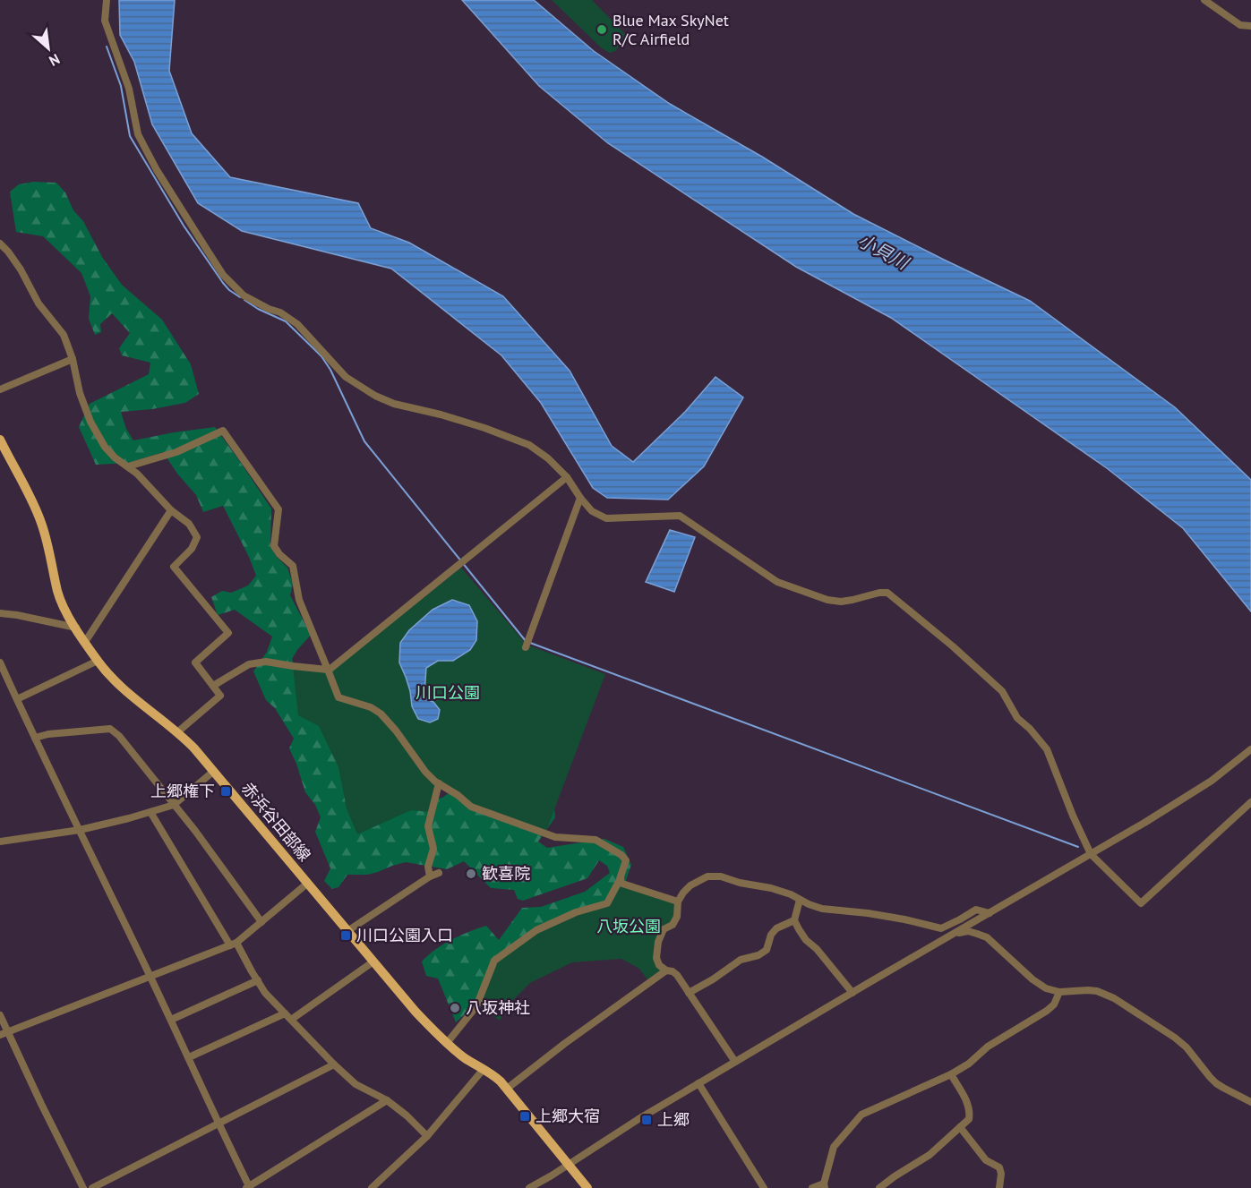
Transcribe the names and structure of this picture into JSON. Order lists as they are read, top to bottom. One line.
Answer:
{"streets":{"main road":["赤浜谷田部線"]},"water":["小貝川"],"parks":["川口公園","八坂公園"],"places":{"other":["Blue Max SkyNet R/C Airfield","歓喜院","八坂神社"],"transit":["上郷権下","川口公園入口","上郷大宿","上郷"]},"north":"bottom right"}
